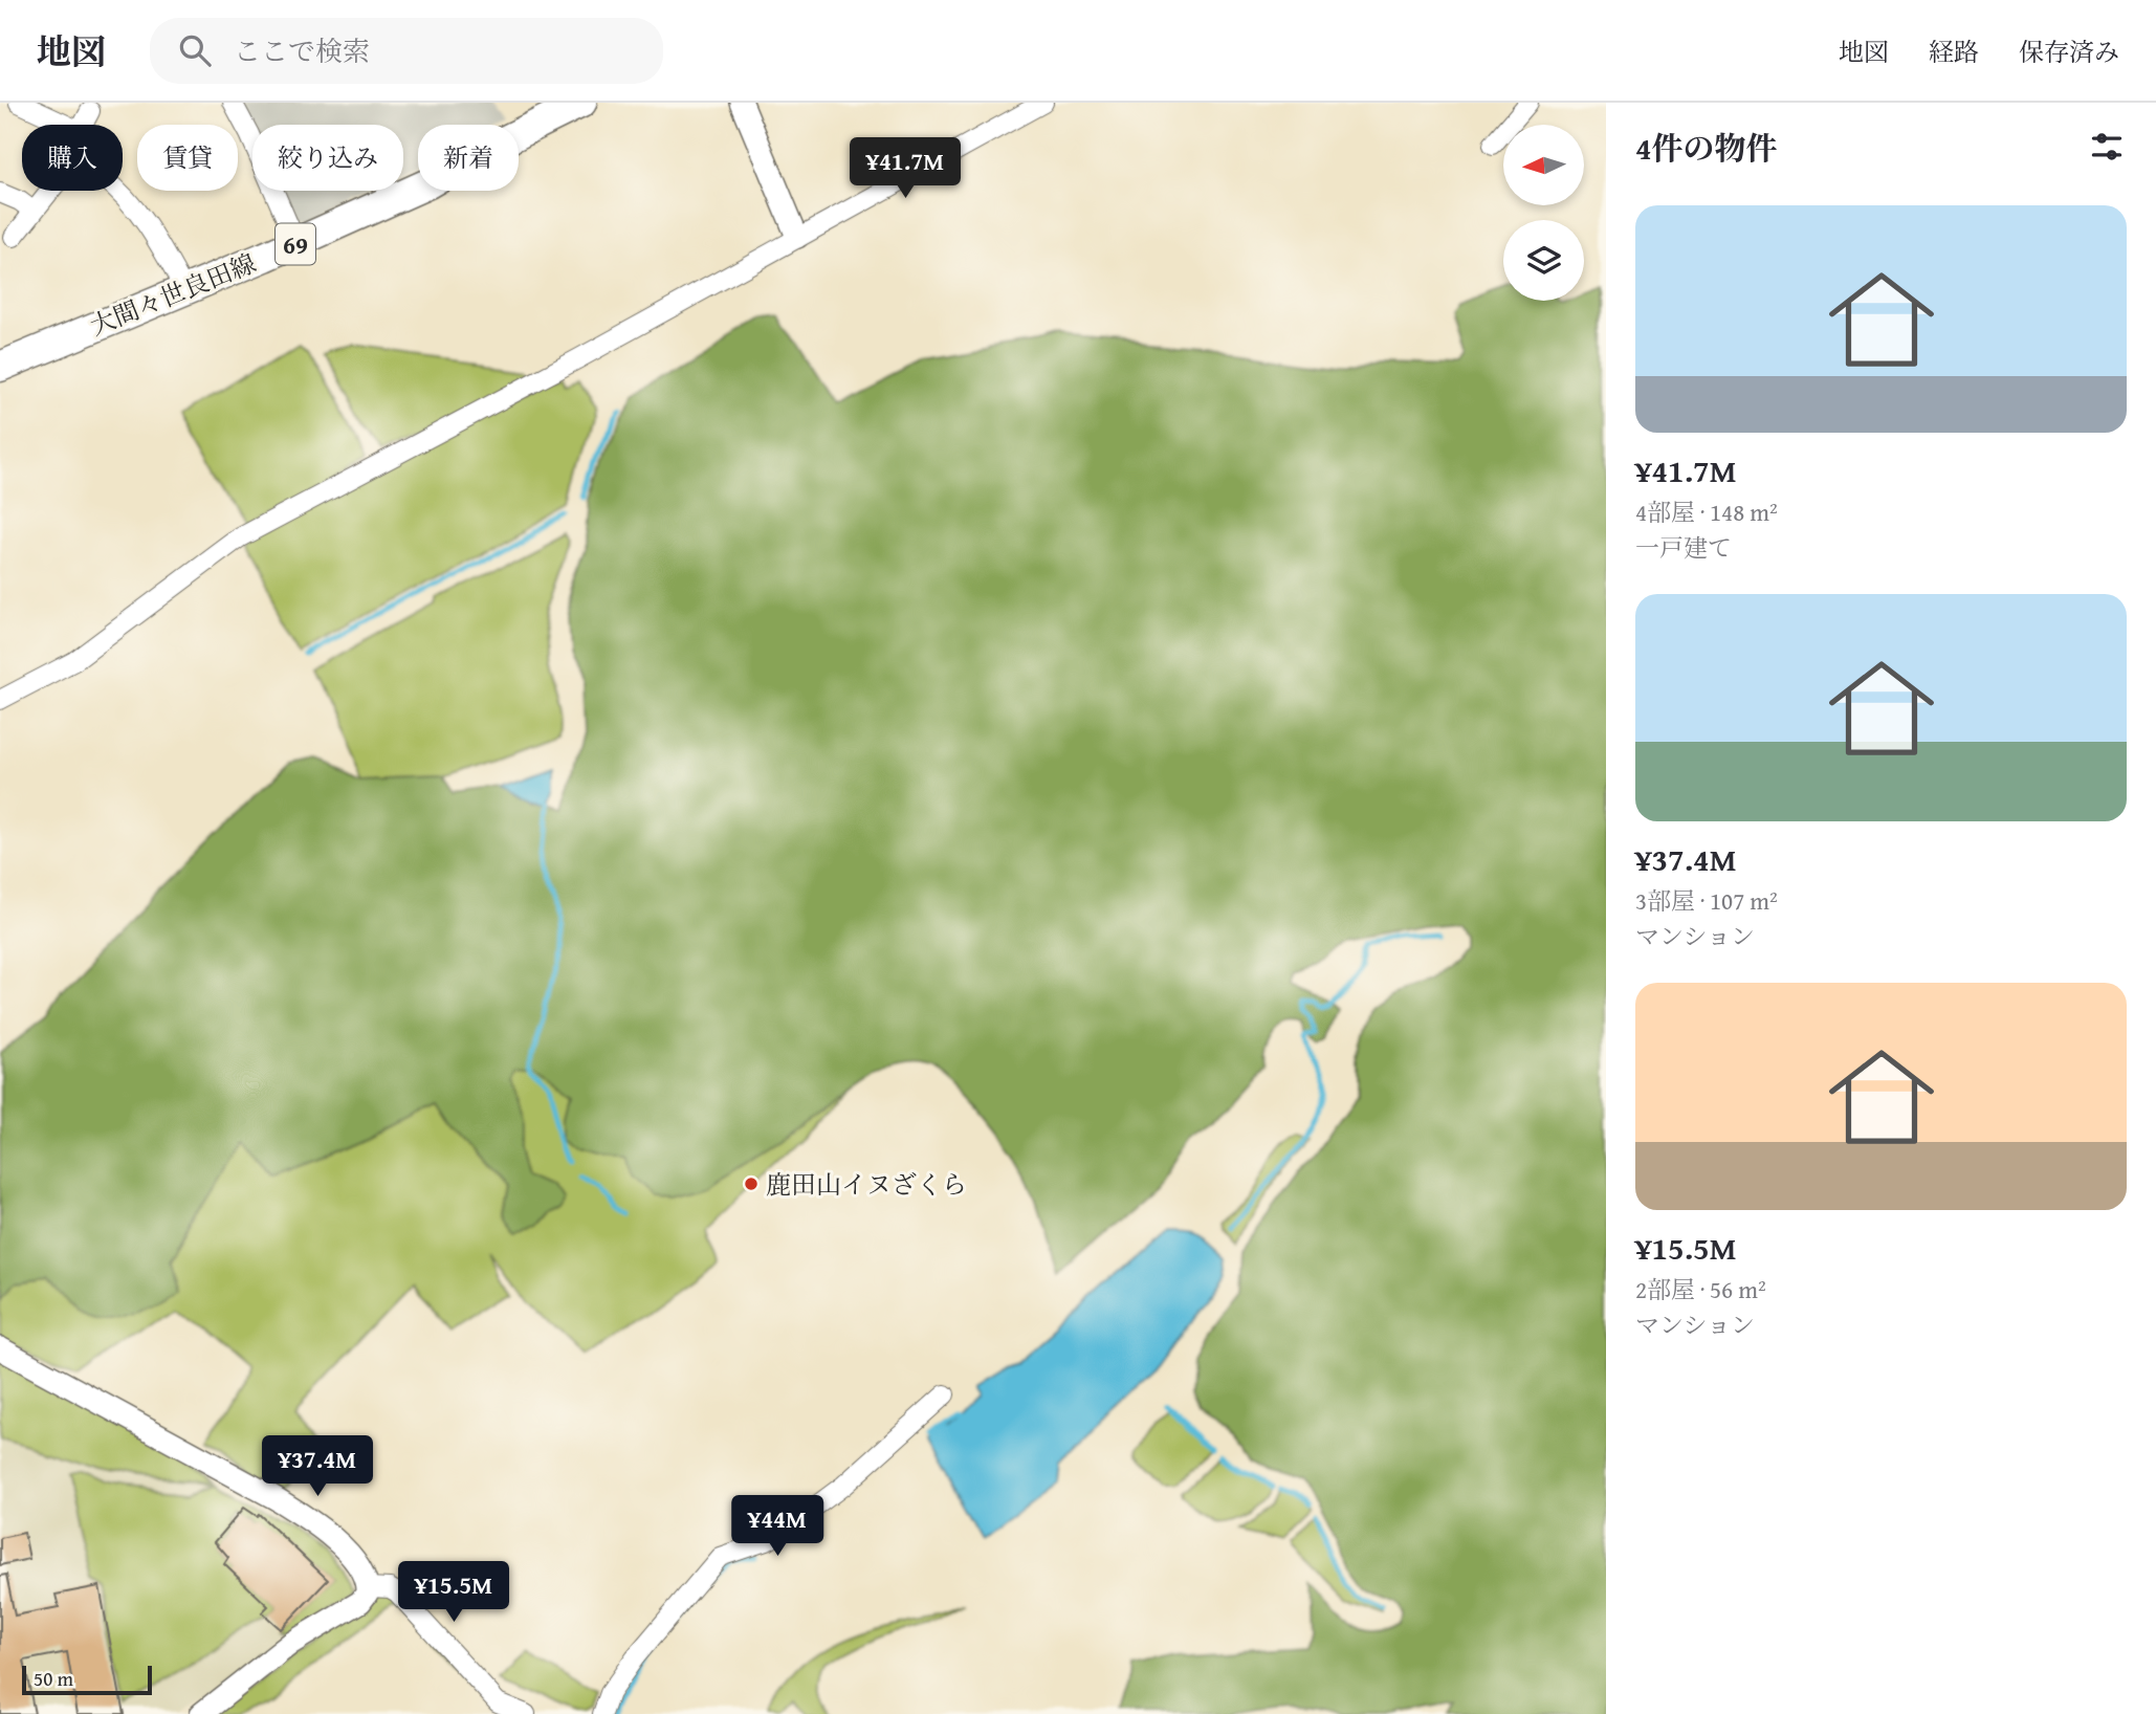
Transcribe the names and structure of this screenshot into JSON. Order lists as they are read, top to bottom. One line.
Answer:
{"streets":{"main road":["69","大間々世良田線"]},"places":["鹿田山イヌざくら"],"scale_bar":"50 m","north":"left","page":{"header":"地図","search":"ここで検索","nav":["地図","経路","保存済み"],"heading":"4件の物件","chip":["購入","賃貸","絞り込み","新着"],"price":["¥41.7M","¥37.4M","¥44M","¥15.5M"],"list":[{"name":"¥41.7M","note":"4部屋 · 148 m² · 一戸建て"},{"name":"¥37.4M","note":"3部屋 · 107 m² · マンション"},{"name":"¥15.5M","note":"2部屋 · 56 m² · マンション"}],"scale":"50 m"}}
